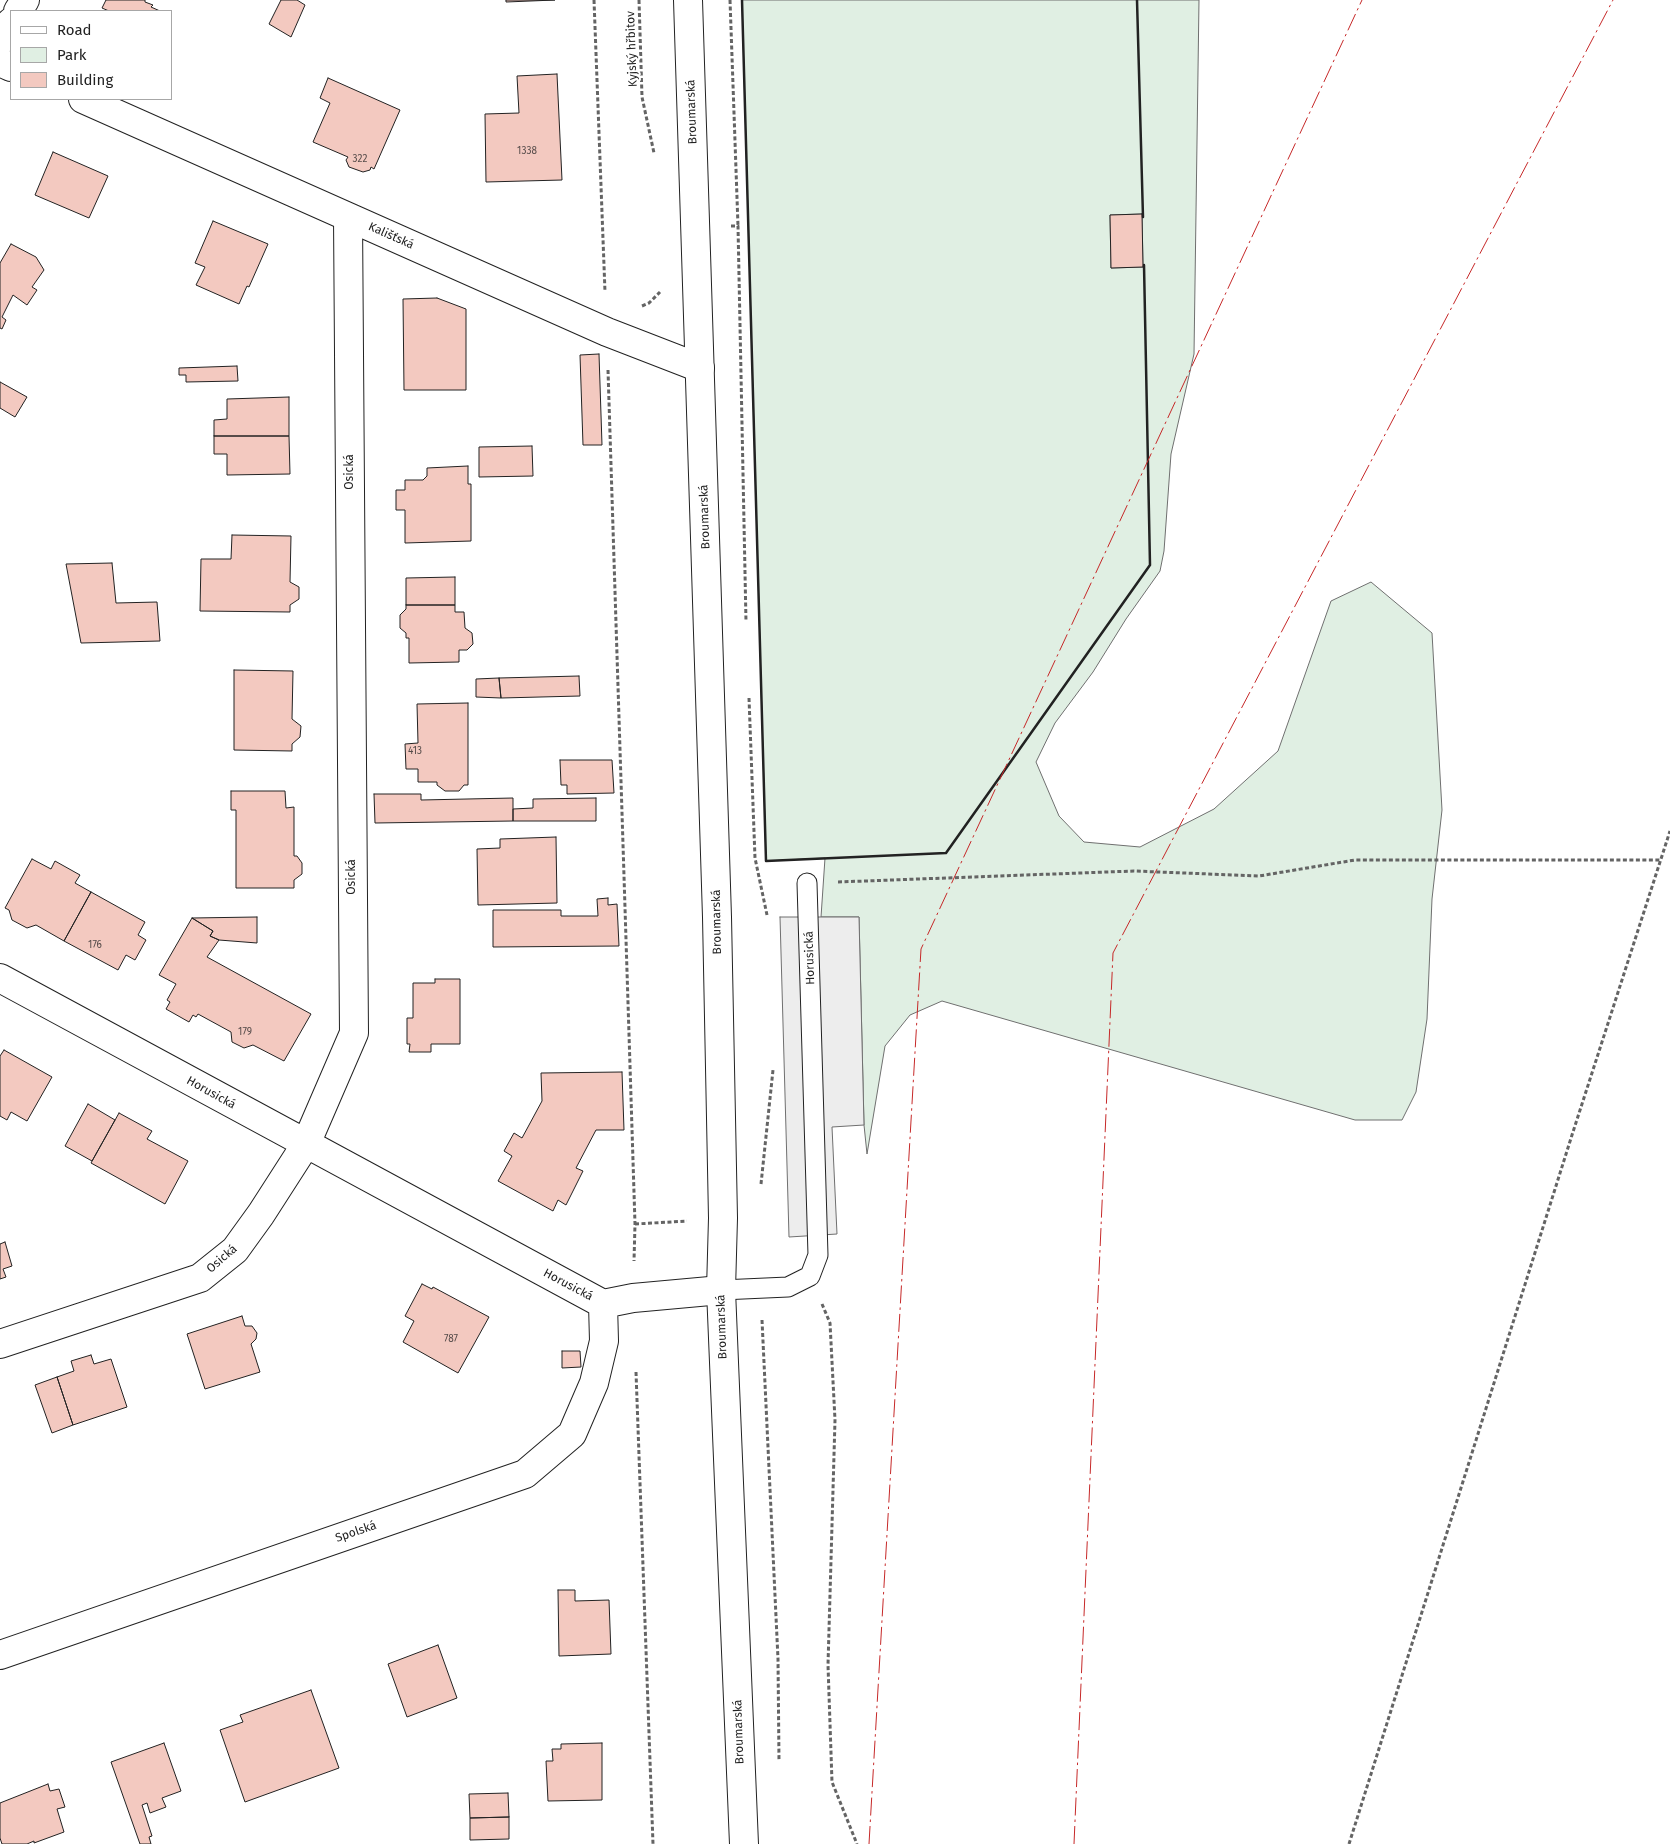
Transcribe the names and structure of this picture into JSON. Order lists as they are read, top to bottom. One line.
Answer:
{"streets":{"street":["Broumarská","Kališťská","Osická","Horusická","Spolská"],"path":["Kyjský hřbitov"]},"crossings":[["Broumarská","Kališťská"],["Broumarská","Horusická"],["Kališťská","Osická"],["Osická","Horusická"],["Horusická","Spolská"]],"house_numbers":["1338","322","413","176","179","787"],"legend":["Road","Park","Building"]}
